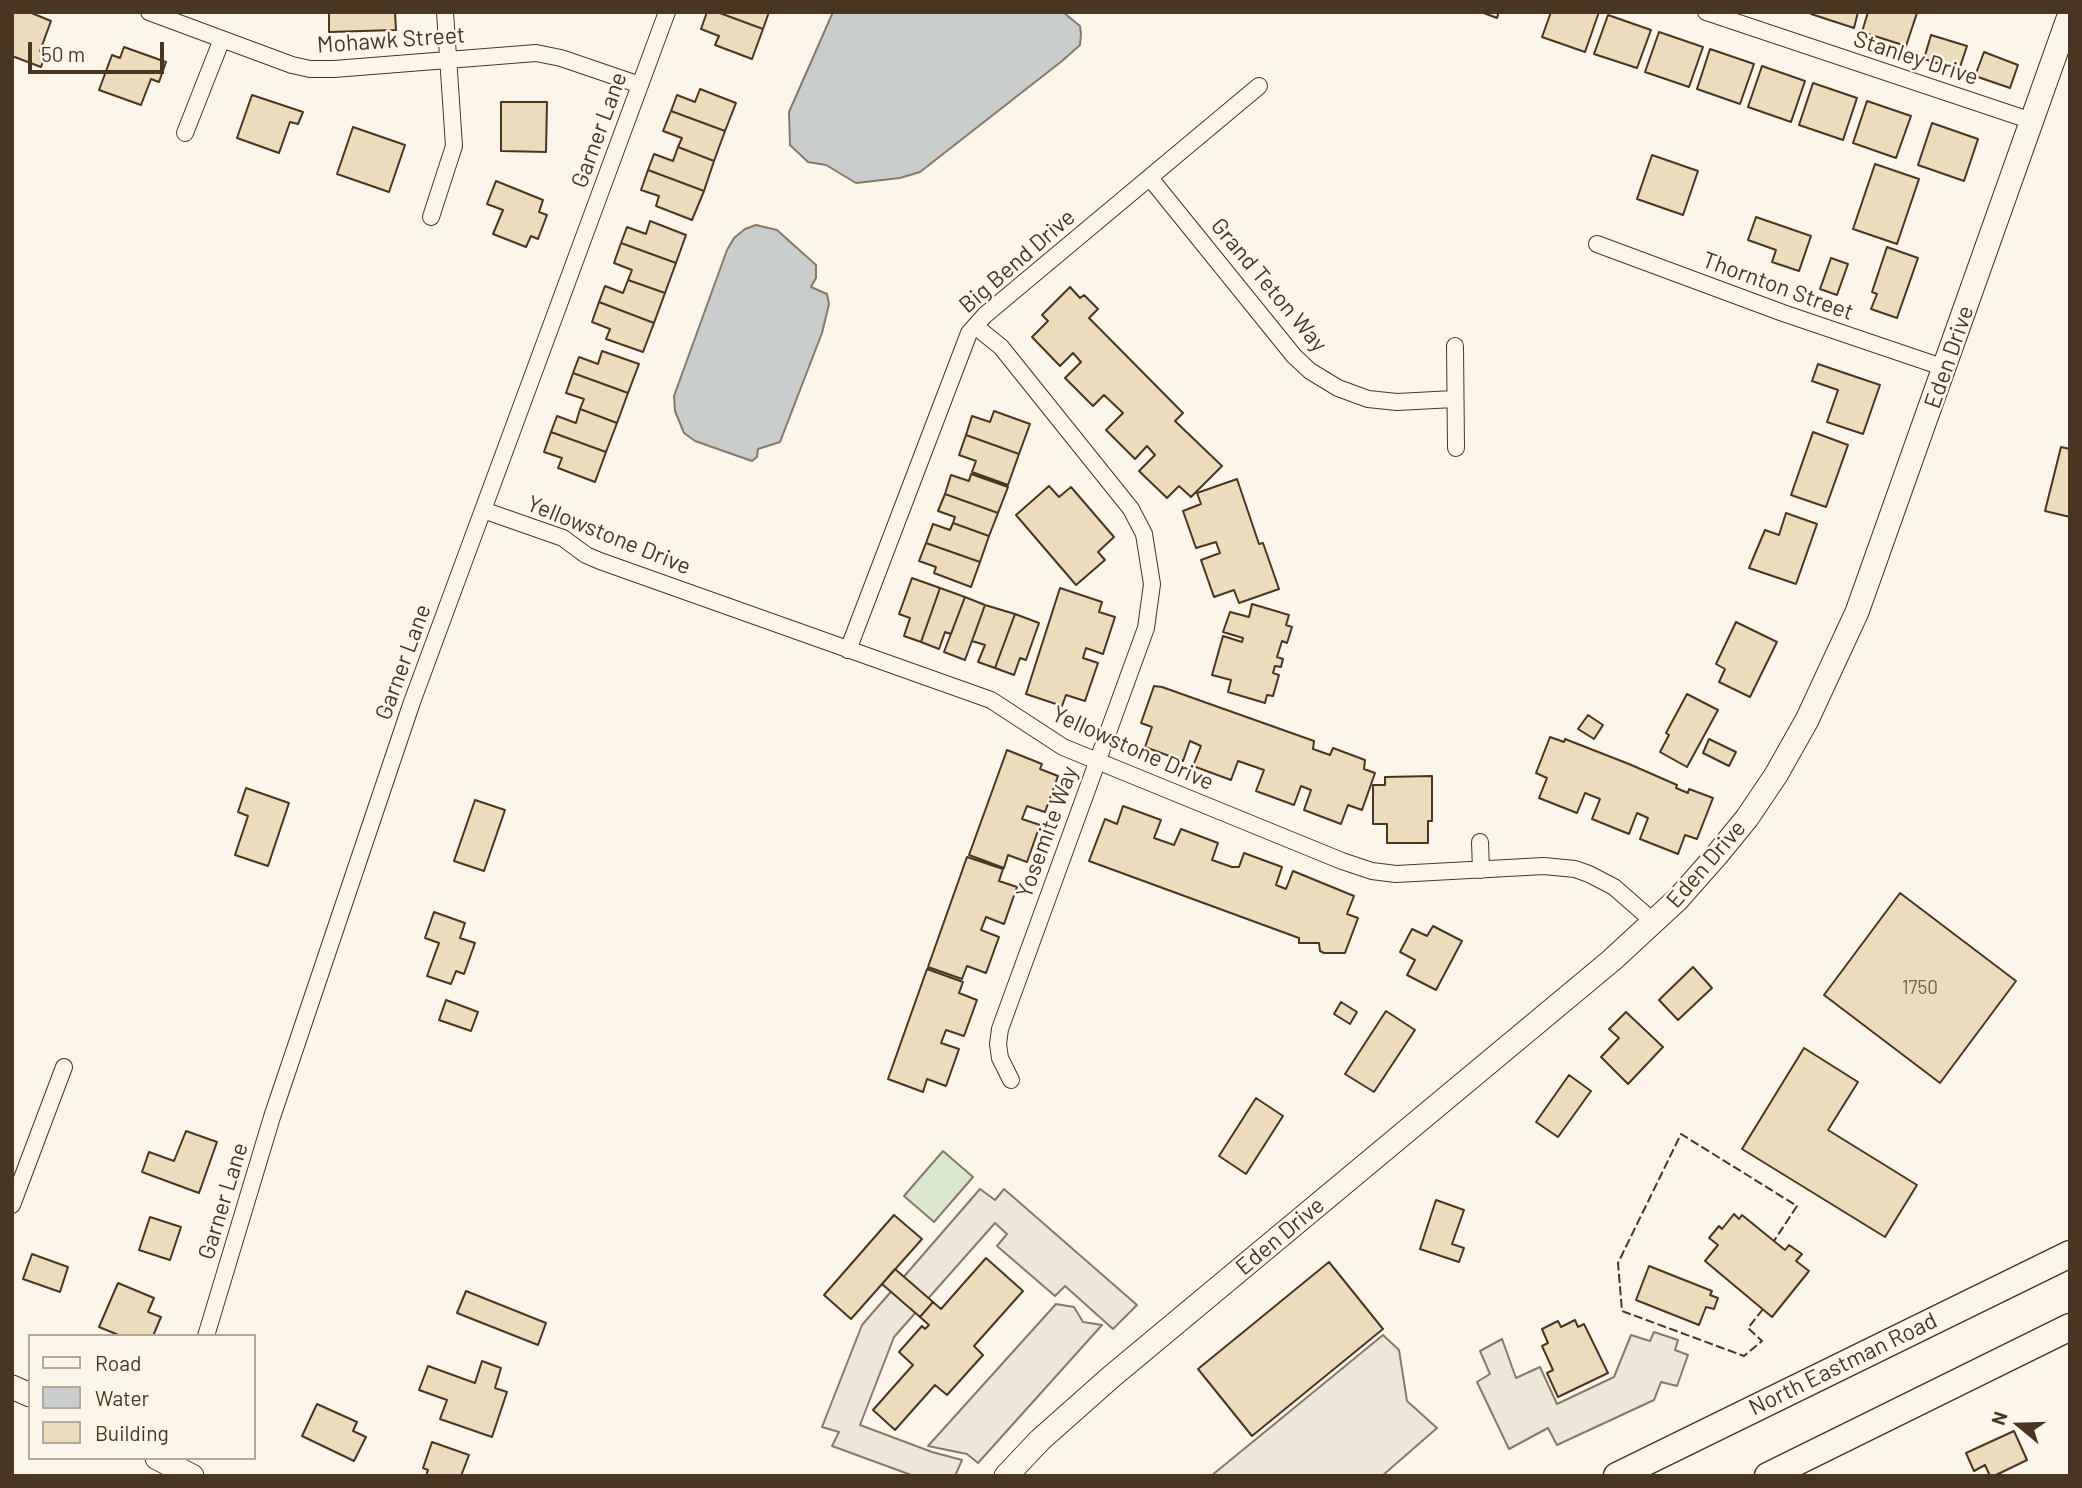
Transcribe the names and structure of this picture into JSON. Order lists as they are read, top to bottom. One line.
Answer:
{"streets":{"main road":["North Eastman Road"],"street":["Mohawk Street","Stanley Drive","Garner Lane","Big Bend Drive","Grand Teton Way","Thornton Street","Eden Drive","Yellowstone Drive","Yosemite Way"]},"crossings":[["Mohawk Street","Garner Lane"],["Stanley Drive","Eden Drive"],["Garner Lane","Yellowstone Drive"],["Big Bend Drive","Grand Teton Way"],["Big Bend Drive","Yellowstone Drive"],["Big Bend Drive","Yosemite Way"],["Thornton Street","Eden Drive"],["Eden Drive","Yellowstone Drive"],["Yellowstone Drive","Yosemite Way"]],"house_numbers":["1750"],"legend":["Road","Water","Building"],"scale_bar":"50 m","north":"left"}
